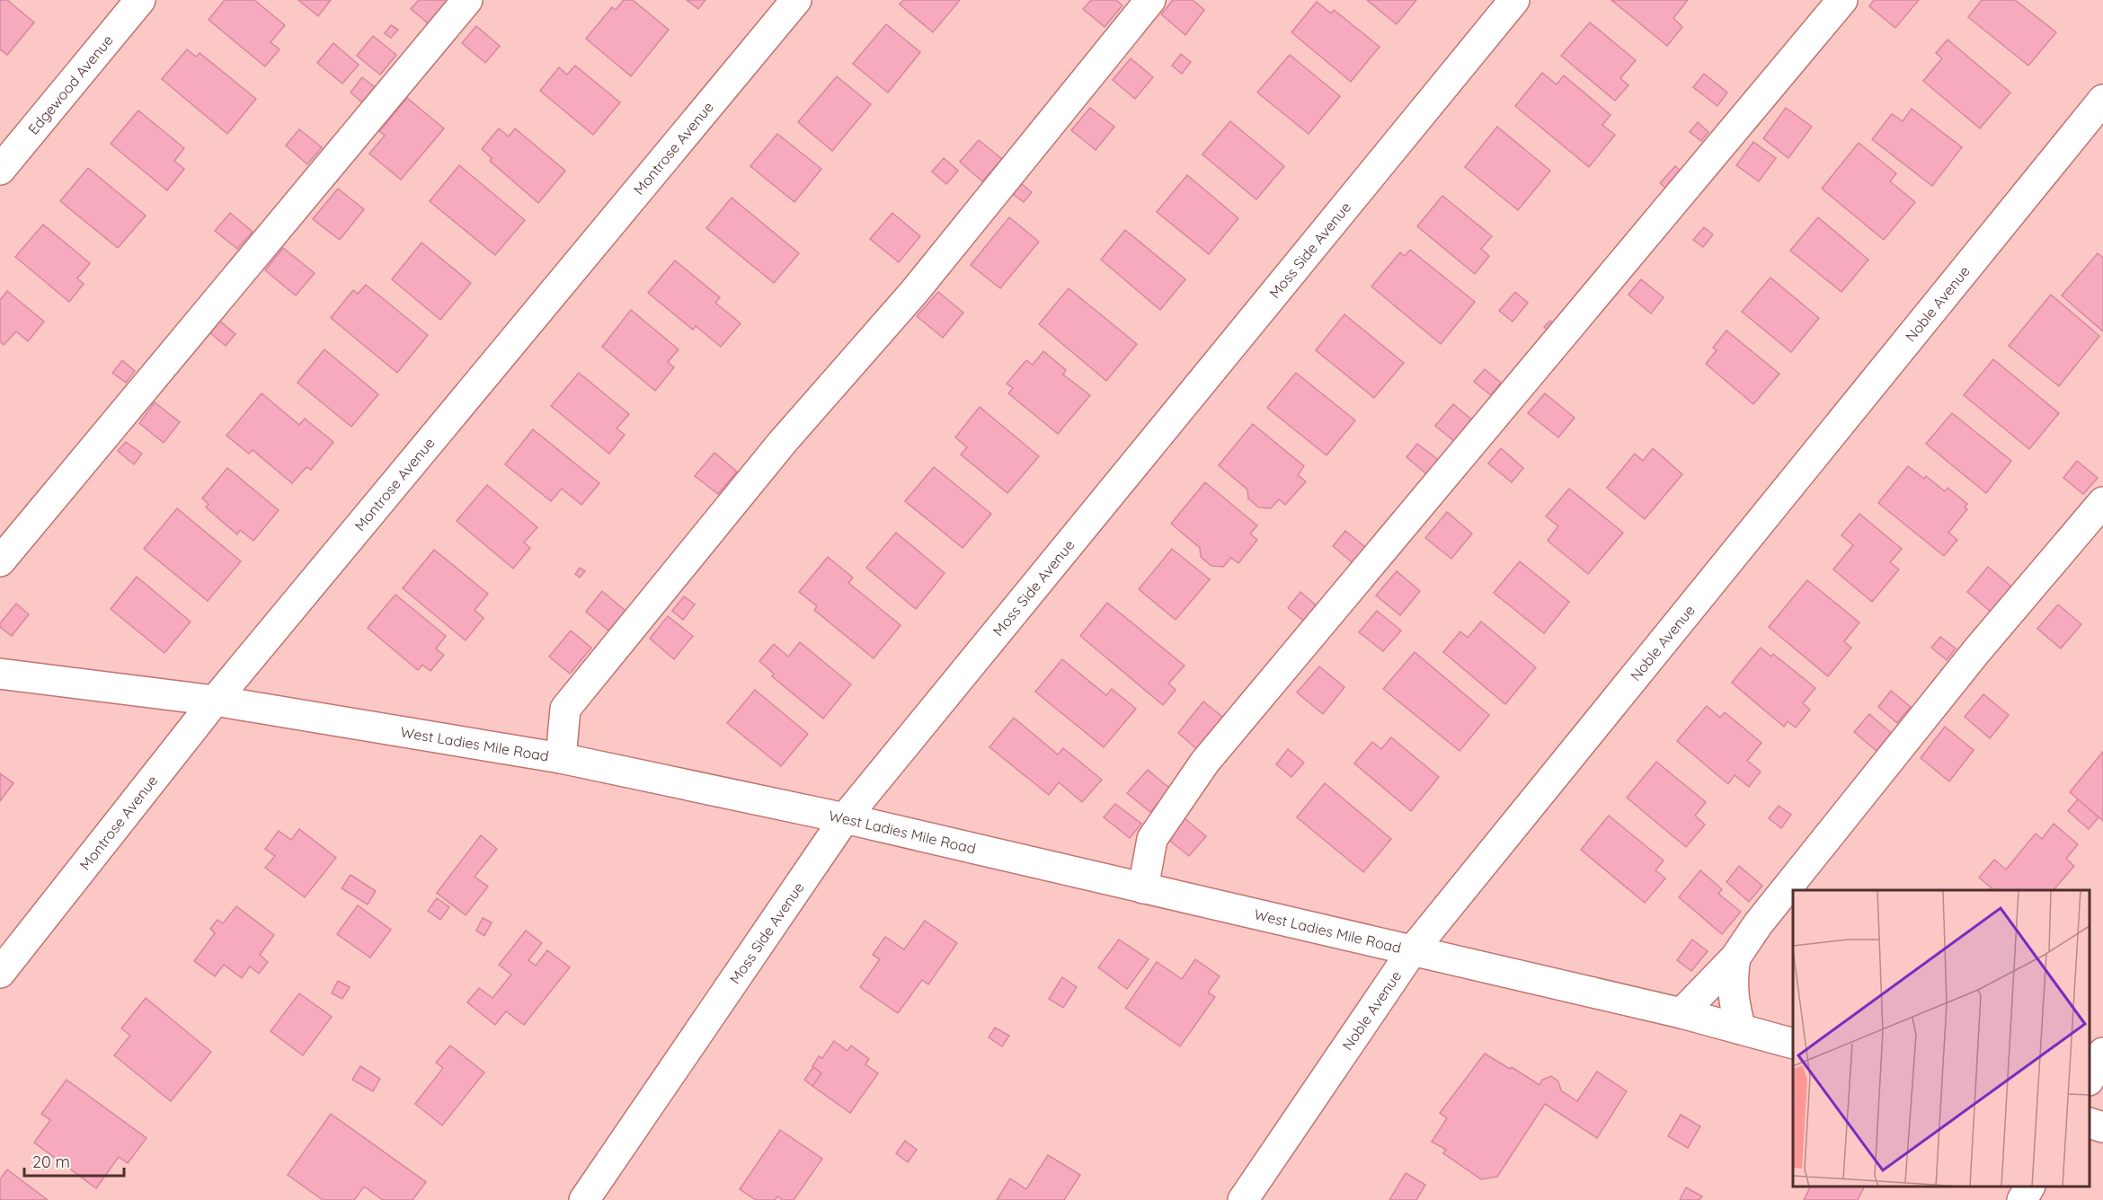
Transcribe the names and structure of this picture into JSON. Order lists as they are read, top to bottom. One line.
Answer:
{"streets":{"street":["Edgewood Avenue","Montrose Avenue","Moss Side Avenue","Noble Avenue","West Ladies Mile Road"]},"crossings":[["Montrose Avenue","West Ladies Mile Road"],["Moss Side Avenue","West Ladies Mile Road"],["Noble Avenue","West Ladies Mile Road"]],"scale_bar":"20 m"}
